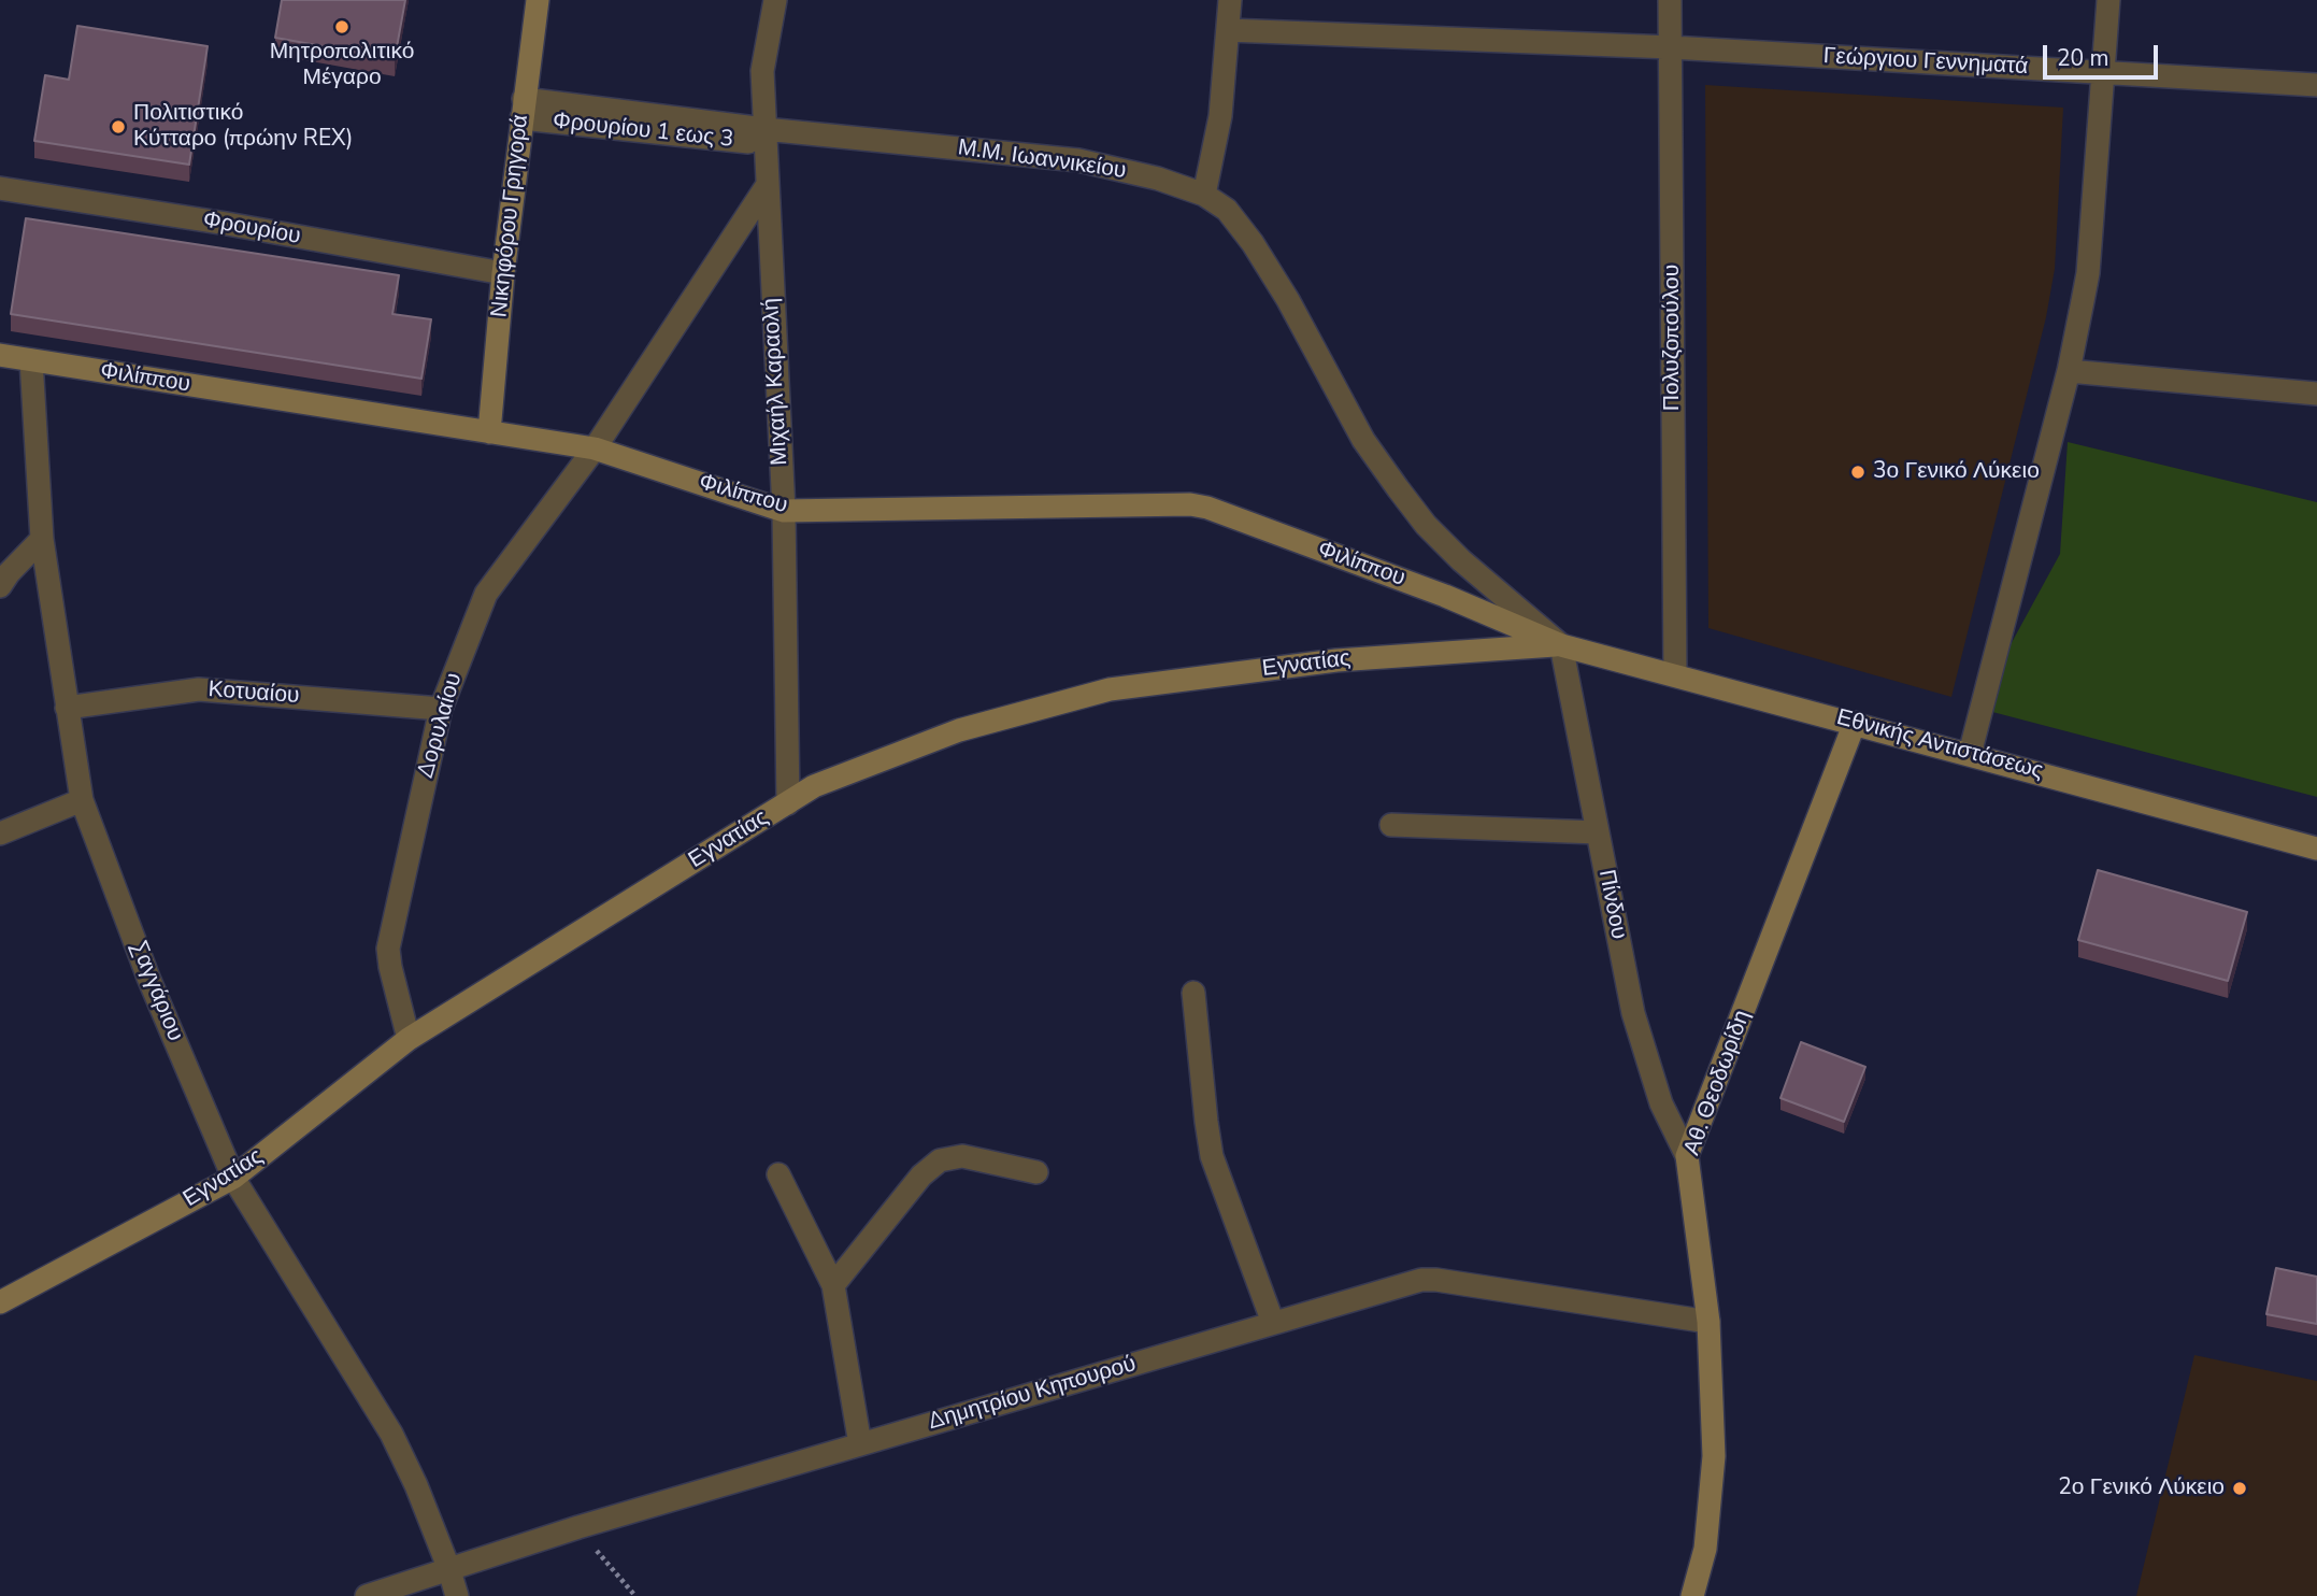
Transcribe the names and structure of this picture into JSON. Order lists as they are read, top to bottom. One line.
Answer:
{"streets":{"street":["Γεώργιου Γεννηματά","Φρουρίου 1 εως 3","Μ.Μ. Ιωαννικείου","Νικηφόρου Γρηγορά","Φρουρίου","Πολυζοπούλου","Φιλίππου","Μιχαήλ Καραολή","Εγνατίας","Κοτυαίου","Δορυλαίου","Εθνικής Αντιστάσεως","Πίνδου","Σαγγάριου","Αθ. Θεοδωρίδη","Δημητρίου Κηπουρού"]},"crossings":[["Γεώργιου Γεννηματά","Πολυζοπούλου"],["Φρουρίου 1 εως 3","Μ.Μ. Ιωαννικείου"],["Φρουρίου 1 εως 3","Νικηφόρου Γρηγορά"],["Φρουρίου 1 εως 3","Μιχαήλ Καραολή"],["Μ.Μ. Ιωαννικείου","Φιλίππου"],["Μ.Μ. Ιωαννικείου","Μιχαήλ Καραολή"],["Μ.Μ. Ιωαννικείου","Εγνατίας"],["Μ.Μ. Ιωαννικείου","Εθνικής Αντιστάσεως"],["Μ.Μ. Ιωαννικείου","Πίνδου"],["Νικηφόρου Γρηγορά","Φρουρίου"],["Νικηφόρου Γρηγορά","Φιλίππου"],["Πολυζοπούλου","Εθνικής Αντιστάσεως"],["Φιλίππου","Μιχαήλ Καραολή"],["Φιλίππου","Εγνατίας"],["Φιλίππου","Δορυλαίου"],["Φιλίππου","Εθνικής Αντιστάσεως"],["Φιλίππου","Πίνδου"],["Φιλίππου","Σαγγάριου"],["Μιχαήλ Καραολή","Εγνατίας"],["Εγνατίας","Δορυλαίου"],["Εγνατίας","Εθνικής Αντιστάσεως"],["Εγνατίας","Πίνδου"],["Εγνατίας","Σαγγάριου"],["Κοτυαίου","Δορυλαίου"],["Κοτυαίου","Σαγγάριου"],["Εθνικής Αντιστάσεως","Πίνδου"],["Εθνικής Αντιστάσεως","Αθ. Θεοδωρίδη"],["Πίνδου","Αθ. Θεοδωρίδη"],["Σαγγάριου","Δημητρίου Κηπουρού"],["Αθ. Θεοδωρίδη","Δημητρίου Κηπουρού"]],"places":["Μητροπολιτικό Μέγαρο","Πολιτιστικό Κύτταρο (πρώην REX)","3ο Γενικό Λύκειο","2ο Γενικό Λύκειο"],"scale_bar":"20 m"}
